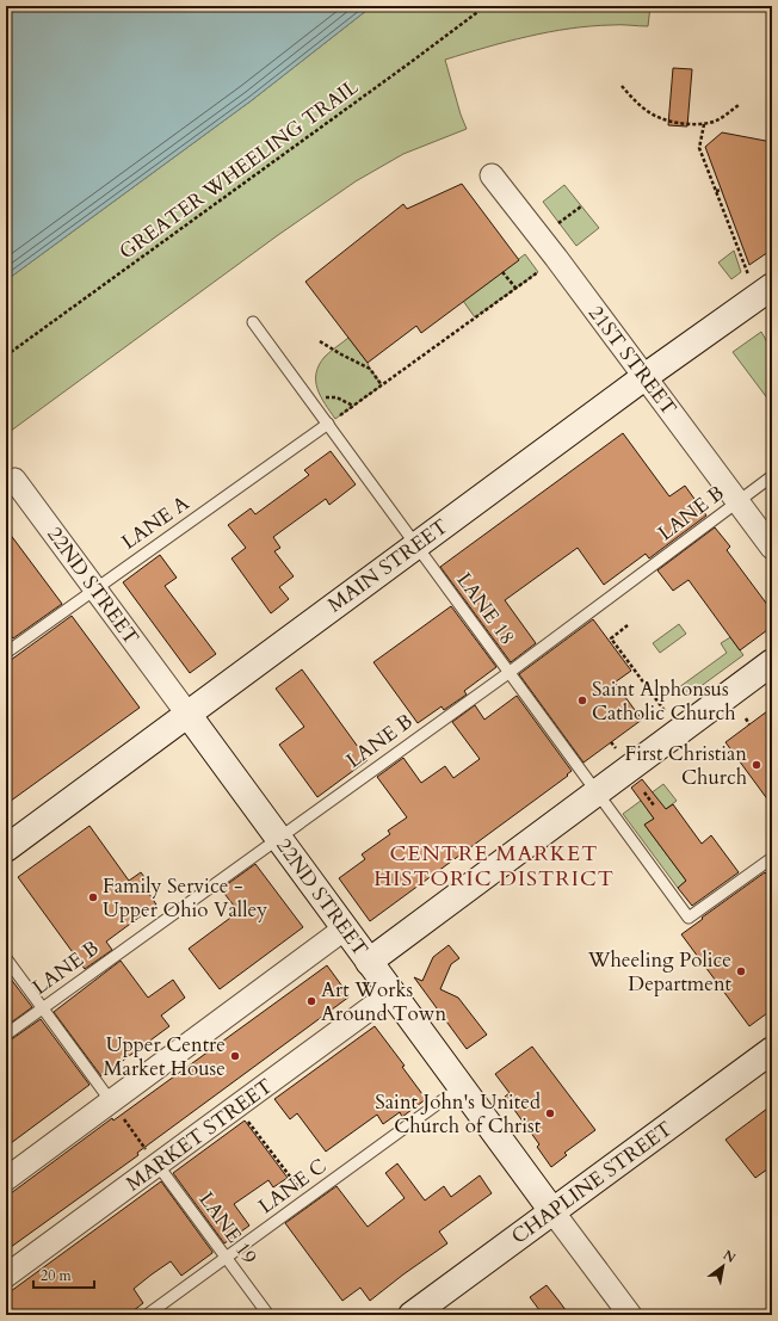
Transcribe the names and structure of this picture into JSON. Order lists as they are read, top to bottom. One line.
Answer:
{"streets":{"street":["21ST STREET","MAIN STREET","22ND STREET","MARKET STREET","CHAPLINE STREET"],"lane":["LANE B","LANE A","LANE 18","LANE C","LANE 19"],"path":["GREATER WHEELING TRAIL"]},"crossings":[["21ST STREET","LANE B"],["21ST STREET","MAIN STREET"],["LANE B","22ND STREET"],["LANE B","LANE 18"],["LANE A","22ND STREET"],["LANE A","LANE 18"],["MAIN STREET","22ND STREET"],["MAIN STREET","LANE 18"],["22ND STREET","MARKET STREET"],["22ND STREET","CHAPLINE STREET"],["22ND STREET","LANE C"],["MARKET STREET","LANE 19"],["LANE C","LANE 19"]],"districts":["CENTRE MARKET HISTORIC DISTRICT"],"places":["Saint Alphonsus Catholic Church","First Christian Church","Family Service - Upper Ohio Valley","Wheeling Police Department","Art Works Around Town","Upper Centre Market House","Saint John's United Church of Christ"],"scale_bar":"20 m","north":"top right"}
